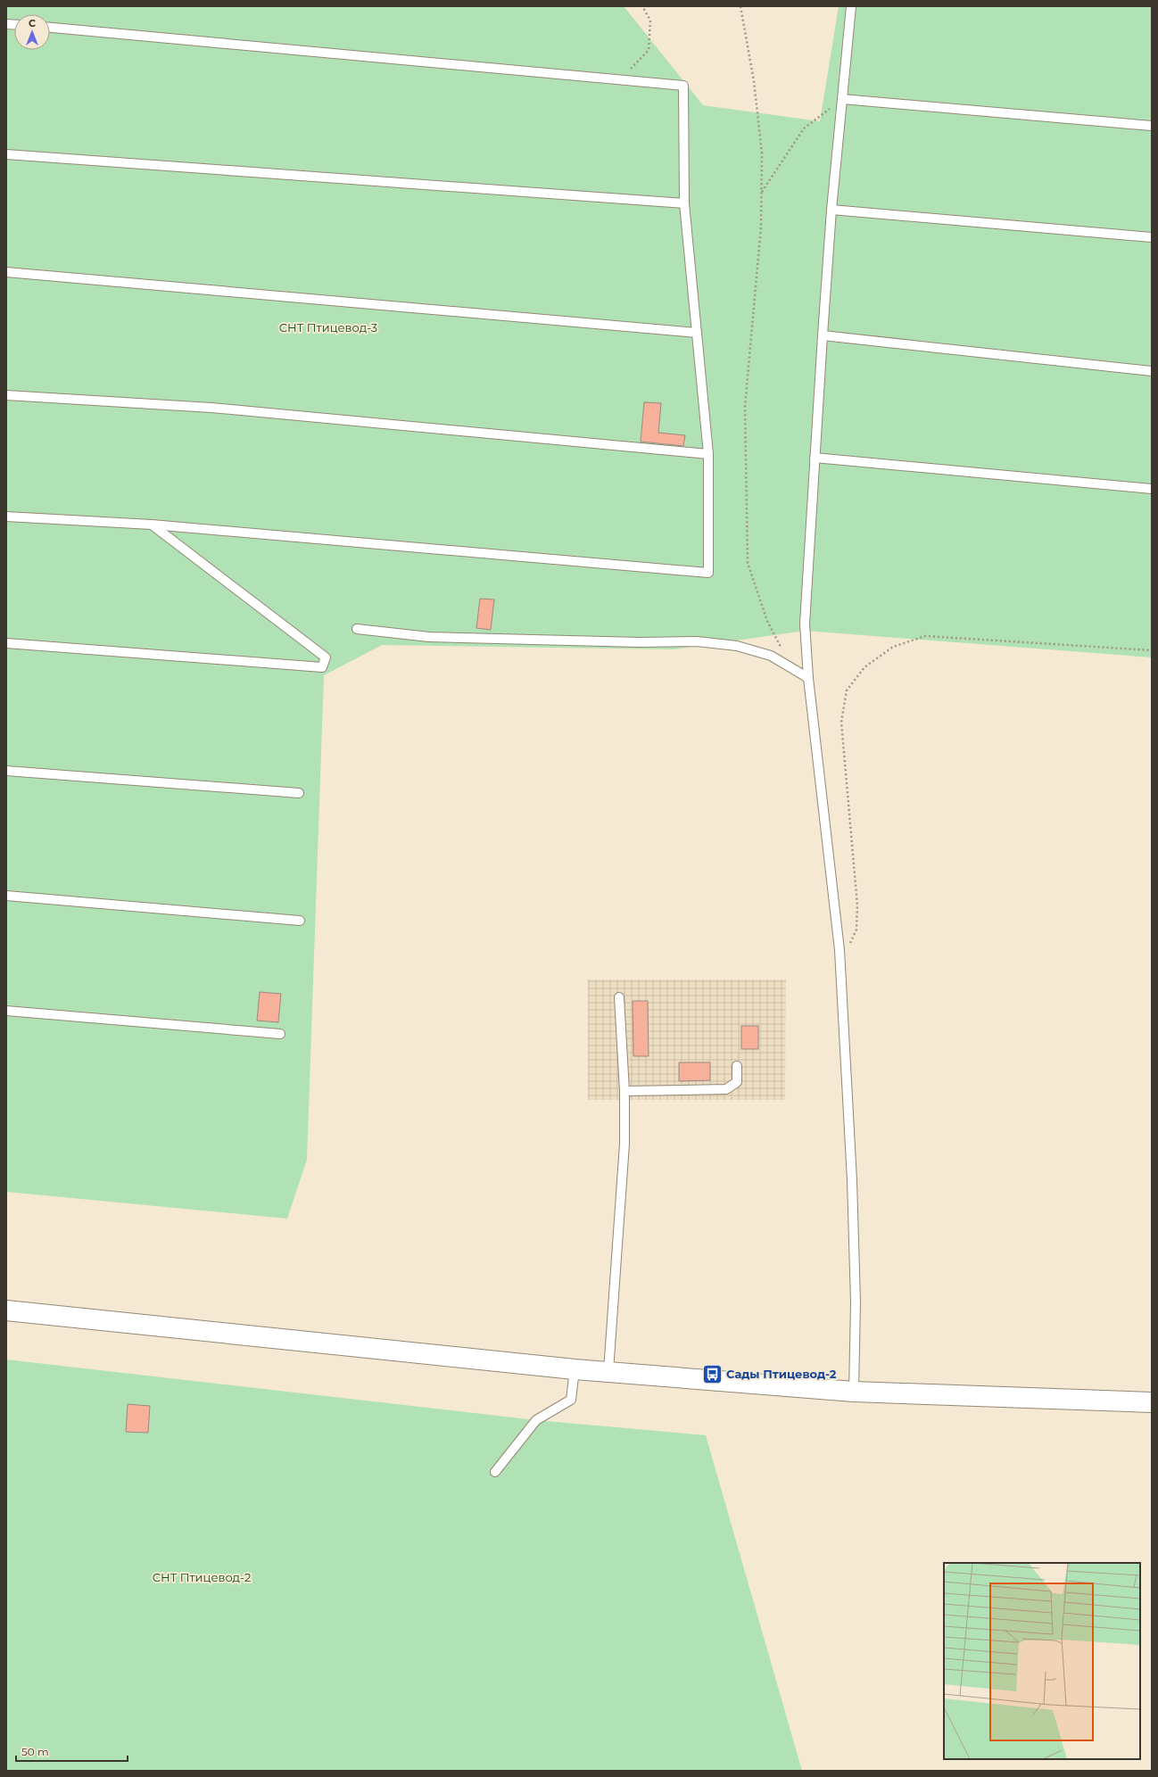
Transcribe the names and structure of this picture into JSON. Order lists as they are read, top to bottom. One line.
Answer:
{"parks":["СНТ Птицевод-3","СНТ Птицевод-2"],"places":{"bus stop":["Сады Птицевод-2"]},"scale_bar":"50 m","north":"top"}
